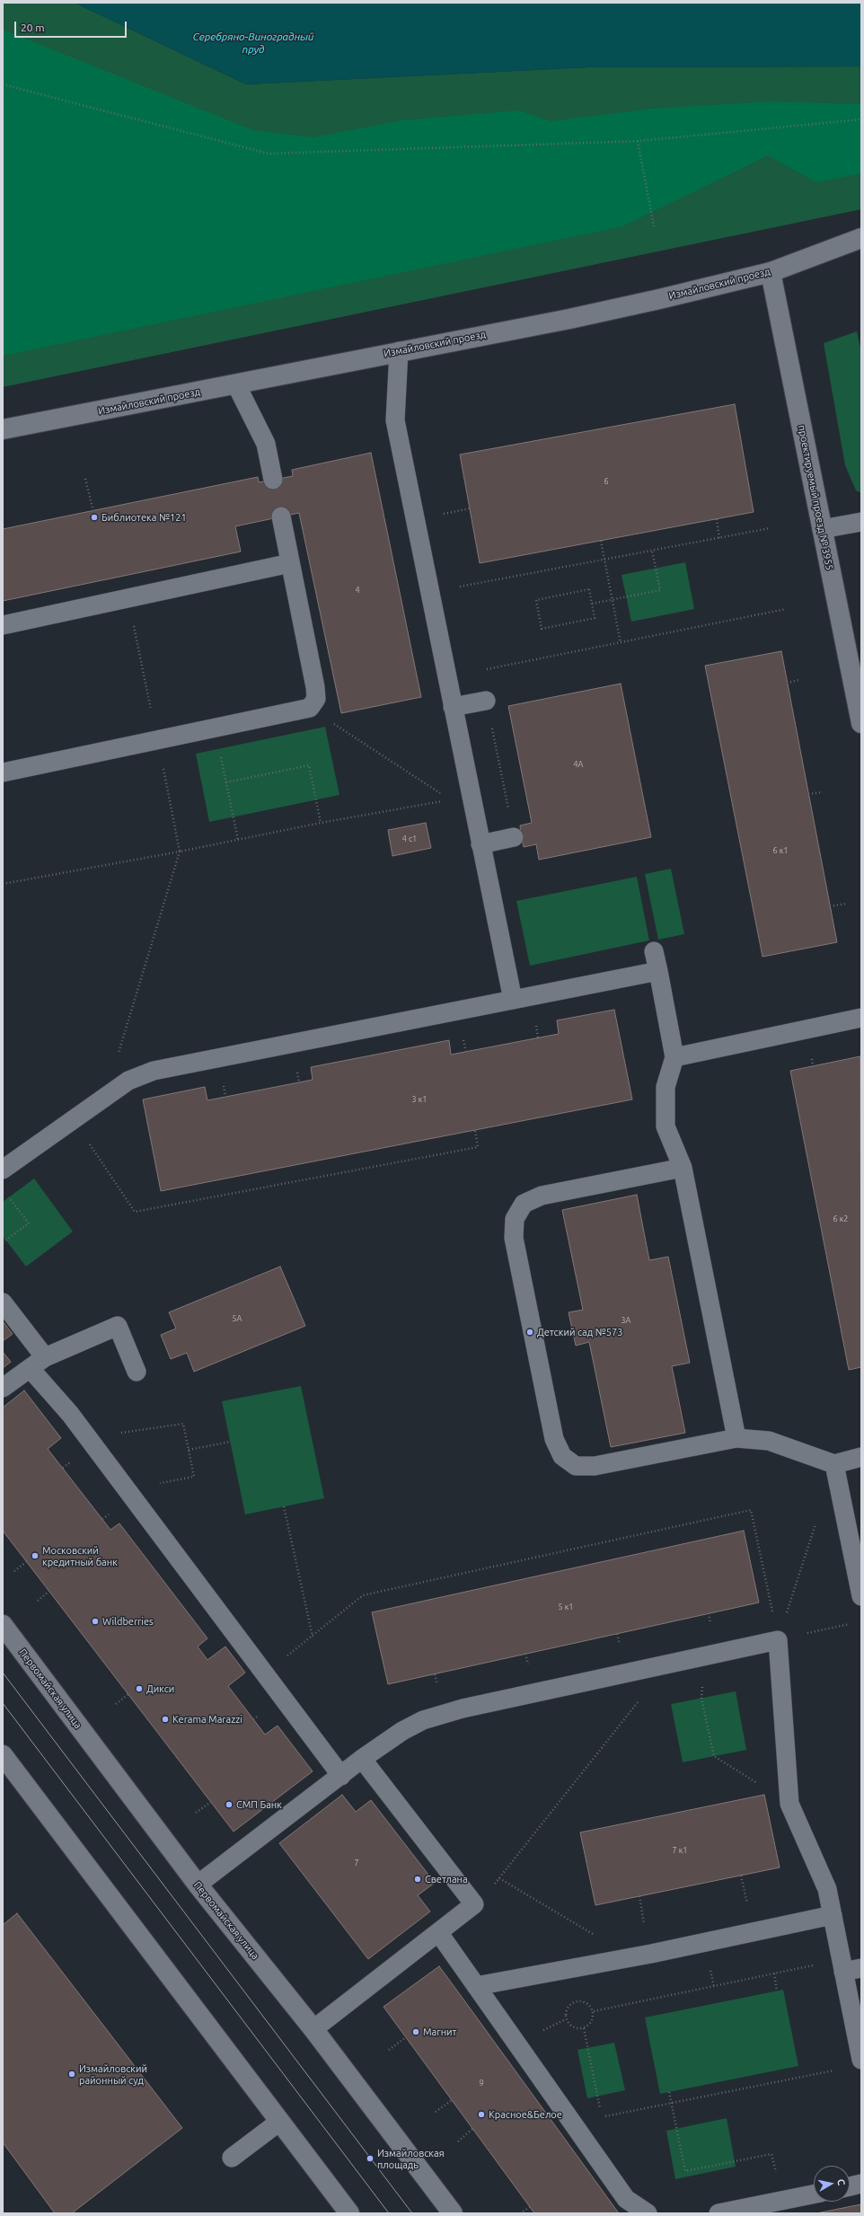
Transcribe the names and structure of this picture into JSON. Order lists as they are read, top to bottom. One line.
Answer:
{"streets":{"street":["Измайловский проезд","проектируемый проезд № 3955","Первомайская улица"]},"crossings":[["Измайловский проезд","проектируемый проезд № 3955"]],"water":["Серебряно-Виноградный пруд"],"places":["Библиотека №121","Детский сад №573","Московский кредитный банк","Wildberries","Дикси","Kerama Marazzi","СМП Банк","Светлана","Магнит","Измайловский районный суд","Красное&Белое","Измайловская площадь"],"house_numbers":["6","4","4А","4 с1","6 к1","3 к1","6 к2","5А","3А","5 к1","7 к1","7","9"],"scale_bar":"20 m","north":"right"}
